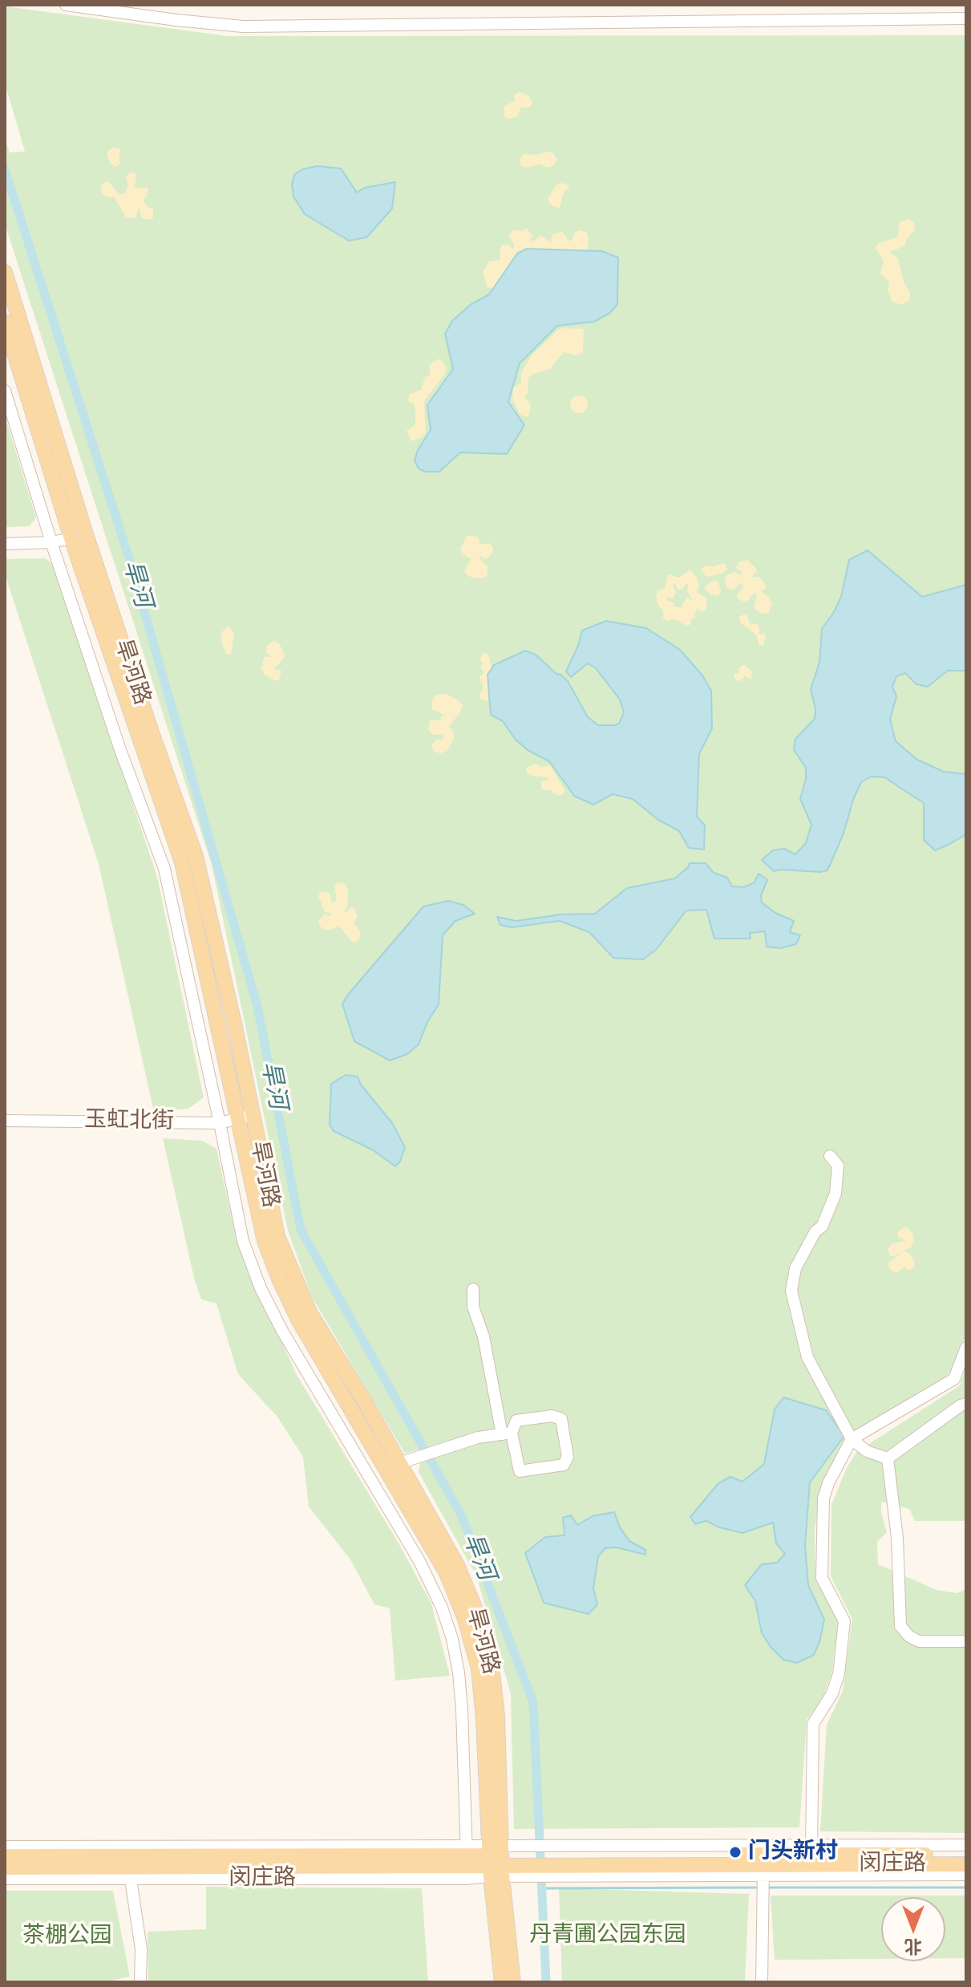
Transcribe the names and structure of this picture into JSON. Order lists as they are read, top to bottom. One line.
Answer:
{"streets":{"main road":["旱河路","闵庄路"],"street":["玉虹北街"]},"crossings":[["旱河路","玉虹北街"],["旱河路","闵庄路"]],"water":["旱河"],"parks":["丹青圃公园东园","茶棚公园"],"places":["门头新村"],"north":"bottom"}
